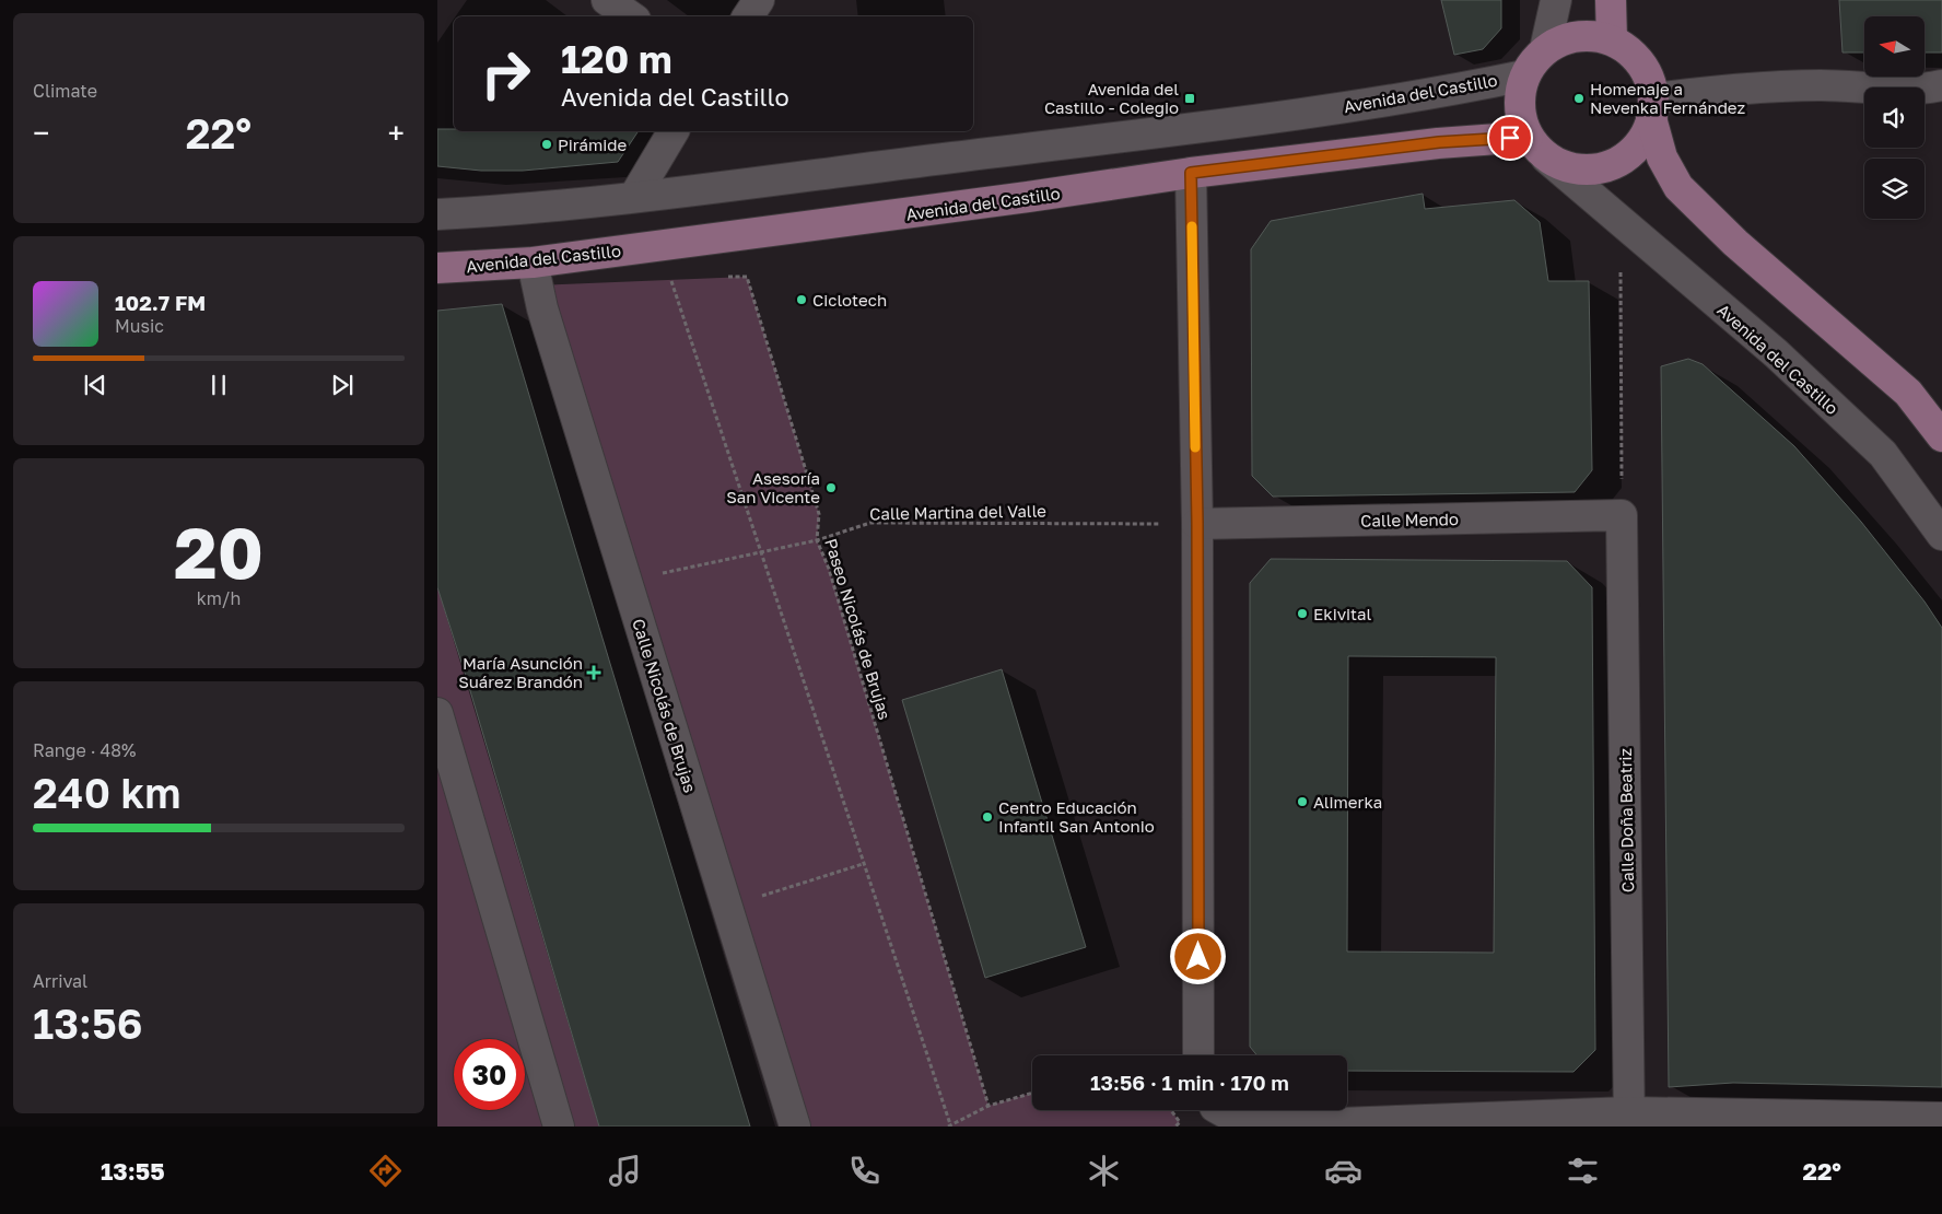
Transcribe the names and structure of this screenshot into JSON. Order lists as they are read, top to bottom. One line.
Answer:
{"streets":{"main road":["Avenida del Castillo"],"street":["Calle Mendo","Calle Nicolás de Brujas","Calle Doña Beatriz"],"path":["Calle Martina del Valle","Paseo Nicolás de Brujas"]},"crossings":[["Avenida del Castillo","Calle Nicolás de Brujas"],["Calle Martina del Valle","Calle Mendo"],["Calle Martina del Valle","Paseo Nicolás de Brujas"],["Calle Martina del Valle","Calle Nicolás de Brujas"],["Calle Mendo","Calle Doña Beatriz"]],"places":{"transit":["Avenida del Castillo - Colegio"],"other":["Homenaje a Nevenka Fernández","Pirámide","Ciclotech","Asesoría San Vicente","Ekivital","Alimerka","Centro Educación Infantil San Antonio"],"health":["María Asunción Suárez Brandón"]},"north":"left","page":{"tile":["Climate",["20","km/h"],["Range · 48%","240 km"],["Arrival","13:56"]],"turn":["120 m","Avenida del Castillo"],"heat":["−","22°","+"],"song":["102.7 FM","Music"],"limit":"30","trip":"13:56 · 1 min · 170 m","tabs":["13:55","22°"]}}
